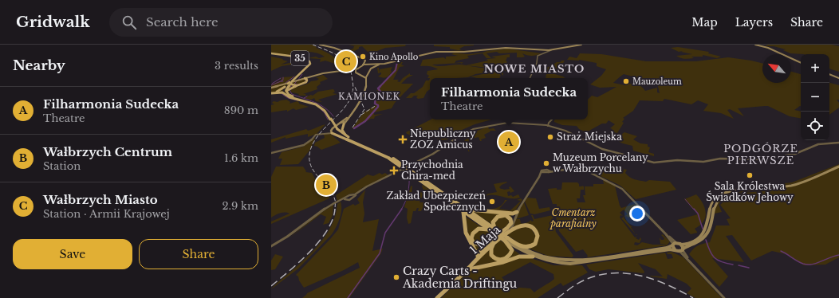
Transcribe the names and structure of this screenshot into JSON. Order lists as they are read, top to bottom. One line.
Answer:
{"streets":{"main road":["35","1 Maja"]},"districts":["NOWE MIASTO","KAMIONEK","PODGÓRZE PIERWSZE"],"parks":["Cmentarz parafialny"],"places":{"other":["Kino Apollo","Mauzoleum","Straż Miejska","Muzeum Porcelany w Wałbrzychu","Sala Królestwa Świadków Jehowy","Zakład Ubezpieczeń Społecznych","Crazy Carts - Akademia Driftingu"],"health":["Niepubliczny ZOZ Amicus","Przychodnia Chira-med"]},"north":"top left","page":{"header":"Gridwalk","search":"Search here","nav":["Map","Layers","Share"],"heading":["Nearby","3 results"],"pins":["C","A","B"],"map_buttons":["+","−"],"popup":["Filharmonia Sudecka","Theatre"],"list":[{"mark":"A","name":"Filharmonia Sudecka","note":"Theatre","value":"890 m"},{"mark":"B","name":"Wałbrzych Centrum","note":"Station","value":"1.6 km"},{"mark":"C","name":"Wałbrzych Miasto","note":"Station · Armii Krajowej","value":"2.9 km"}],"buttons":["Save","Share"]}}
